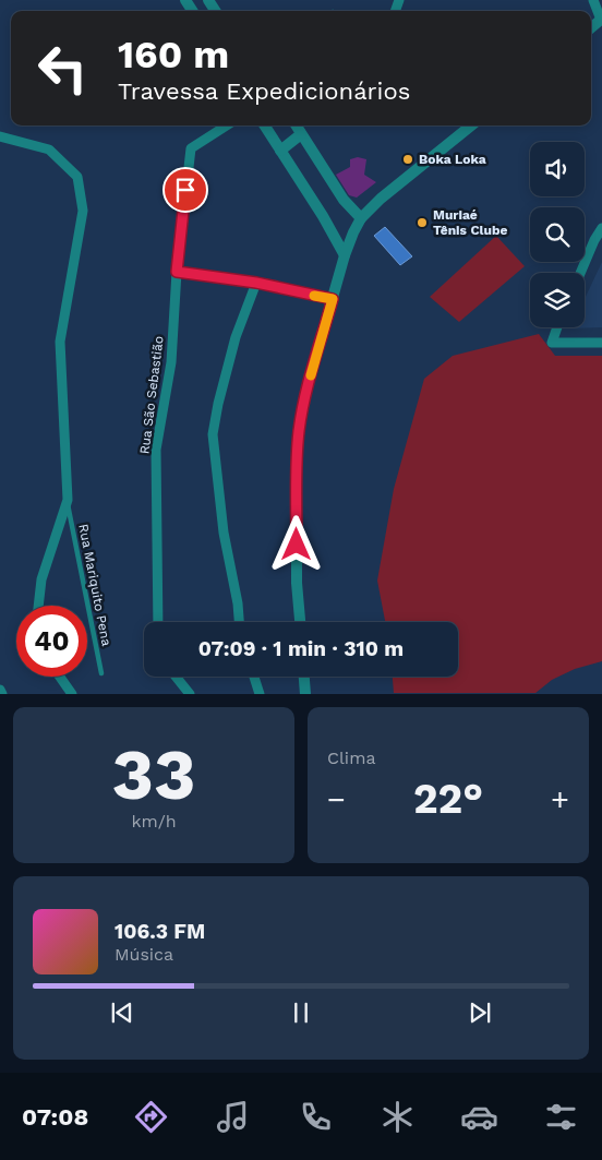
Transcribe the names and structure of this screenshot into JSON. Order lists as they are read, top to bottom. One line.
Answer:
{"streets":{"street":["Rua São Sebastião"],"lane":["Rua Mariquito Pena"]},"places":["Boka Loka","Muriaé Tênis Clube"],"page":{"turn":["160 m","Travessa Expedicionários"],"limit":"40","trip":"07:09 · 1 min · 310 m","tile":[["33","km/h"],"Clima"],"heat":["−","22°","+"],"song":["106.3 FM","Música"],"tabs":"07:08"}}
